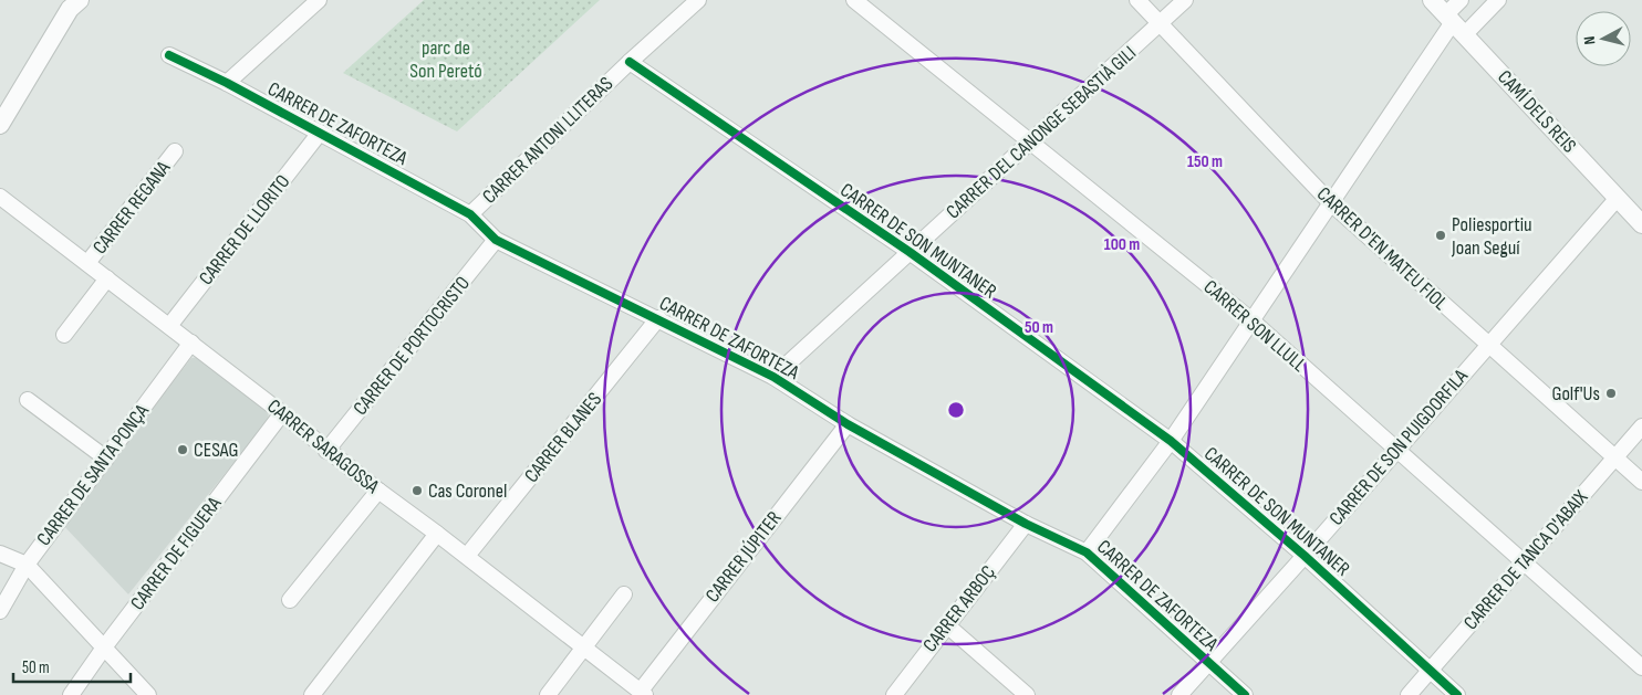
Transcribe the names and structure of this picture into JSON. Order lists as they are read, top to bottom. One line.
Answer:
{"streets":{"street":["CAMÍ DELS REIS","CARRER DE ZAFORTEZA","CARRER DEL CANONGE SEBASTIÀ GILI","CARRER ANTONI LLITERAS","CARRER REGANA","CARRER DE LLORITO","CARRER DE SON MUNTANER","CARRER D'EN MATEU FIOL","CARRER SON LLULL","CARRER DE PORTOCRISTO","CARRER BLANES","CARRER SARAGOSSA","CARRER DE SON PUIGDORFILA","CARRER DE SANTA PONÇA","CARRER DE FIGUERA","CARRER JÚPITER","CARRER DE TANCA D'ABAIX","CARRER ARBOÇ"]},"crossings":[["CAMÍ DELS REIS","CARRER DE SON PUIGDORFILA"],["CARRER DE ZAFORTEZA","CARRER DEL CANONGE SEBASTIÀ GILI"],["CARRER DE ZAFORTEZA","CARRER ANTONI LLITERAS"],["CARRER DE ZAFORTEZA","CARRER DE LLORITO"],["CARRER DE ZAFORTEZA","CARRER DE PORTOCRISTO"],["CARRER DE ZAFORTEZA","CARRER BLANES"],["CARRER DE ZAFORTEZA","CARRER DE SON PUIGDORFILA"],["CARRER DE ZAFORTEZA","CARRER JÚPITER"],["CARRER DE ZAFORTEZA","CARRER ARBOÇ"],["CARRER DEL CANONGE SEBASTIÀ GILI","CARRER DE SON MUNTANER"],["CARRER DEL CANONGE SEBASTIÀ GILI","CARRER D'EN MATEU FIOL"],["CARRER DEL CANONGE SEBASTIÀ GILI","CARRER SON LLULL"],["CARRER ANTONI LLITERAS","CARRER DE SON MUNTANER"],["CARRER REGANA","CARRER SARAGOSSA"],["CARRER DE LLORITO","CARRER SARAGOSSA"],["CARRER DE SON MUNTANER","CARRER DE SON PUIGDORFILA"],["CARRER DE SON MUNTANER","CARRER DE TANCA D'ABAIX"],["CARRER D'EN MATEU FIOL","CARRER DE SON PUIGDORFILA"],["CARRER D'EN MATEU FIOL","CARRER DE TANCA D'ABAIX"],["CARRER SON LLULL","CARRER DE SON PUIGDORFILA"],["CARRER SON LLULL","CARRER DE TANCA D'ABAIX"],["CARRER DE PORTOCRISTO","CARRER SARAGOSSA"],["CARRER BLANES","CARRER SARAGOSSA"],["CARRER SARAGOSSA","CARRER DE SANTA PONÇA"],["CARRER SARAGOSSA","CARRER DE FIGUERA"],["CARRER SARAGOSSA","CARRER JÚPITER"]],"parks":["parc de Son Peretó"],"places":["Poliesportiu Joan Seguí","Golf'Us","CESAG","Cas Coronel"],"scale_bar":"50 m","north":"left","rings":["150 m","100 m","50 m"]}
